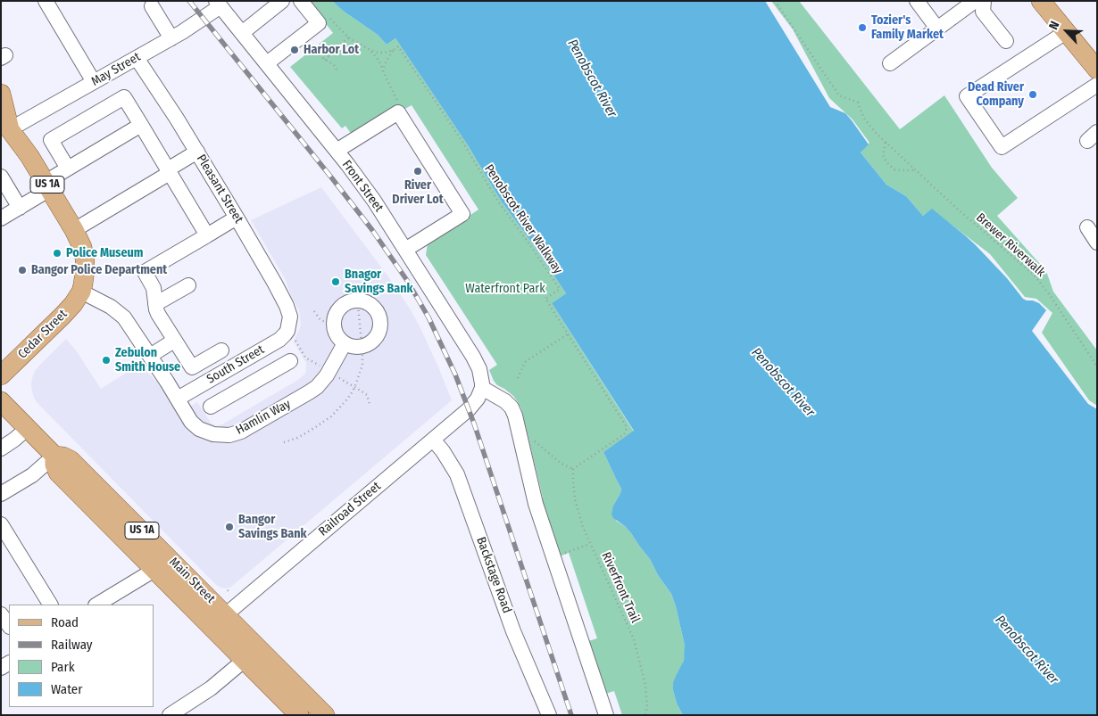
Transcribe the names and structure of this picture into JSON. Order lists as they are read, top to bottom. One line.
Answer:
{"streets":{"main road":["US 1A","Cedar Street","Main Street"],"street":["May Street","Front Street","Pleasant Street","South Street","Hamlin Way","Railroad Street","Backstage Road"],"path":["Penobscot River Walkway","Brewer Riverwalk","Riverfront Trail"]},"crossings":[["May Street","US 1A"],["May Street","Front Street"],["May Street","Pleasant Street"],["US 1A","Cedar Street"],["US 1A","Hamlin Way"],["Front Street","Railroad Street"],["Pleasant Street","South Street"],["Penobscot River Walkway","Riverfront Trail"],["Cedar Street","Hamlin Way"],["South Street","Hamlin Way"],["Railroad Street","Backstage Road"],["Railroad Street","Main Street"]],"water":["Penobscot River"],"parks":["Waterfront Park"],"places":["Tozier's Family Market","Harbor Lot","Dead River Company","River Driver Lot","Police Museum","Bangor Police Department","Bnagor Savings Bank","Zebulon Smith House","Bangor Savings Bank"],"legend":["Road","Railway","Park","Water"],"north":"top left"}
